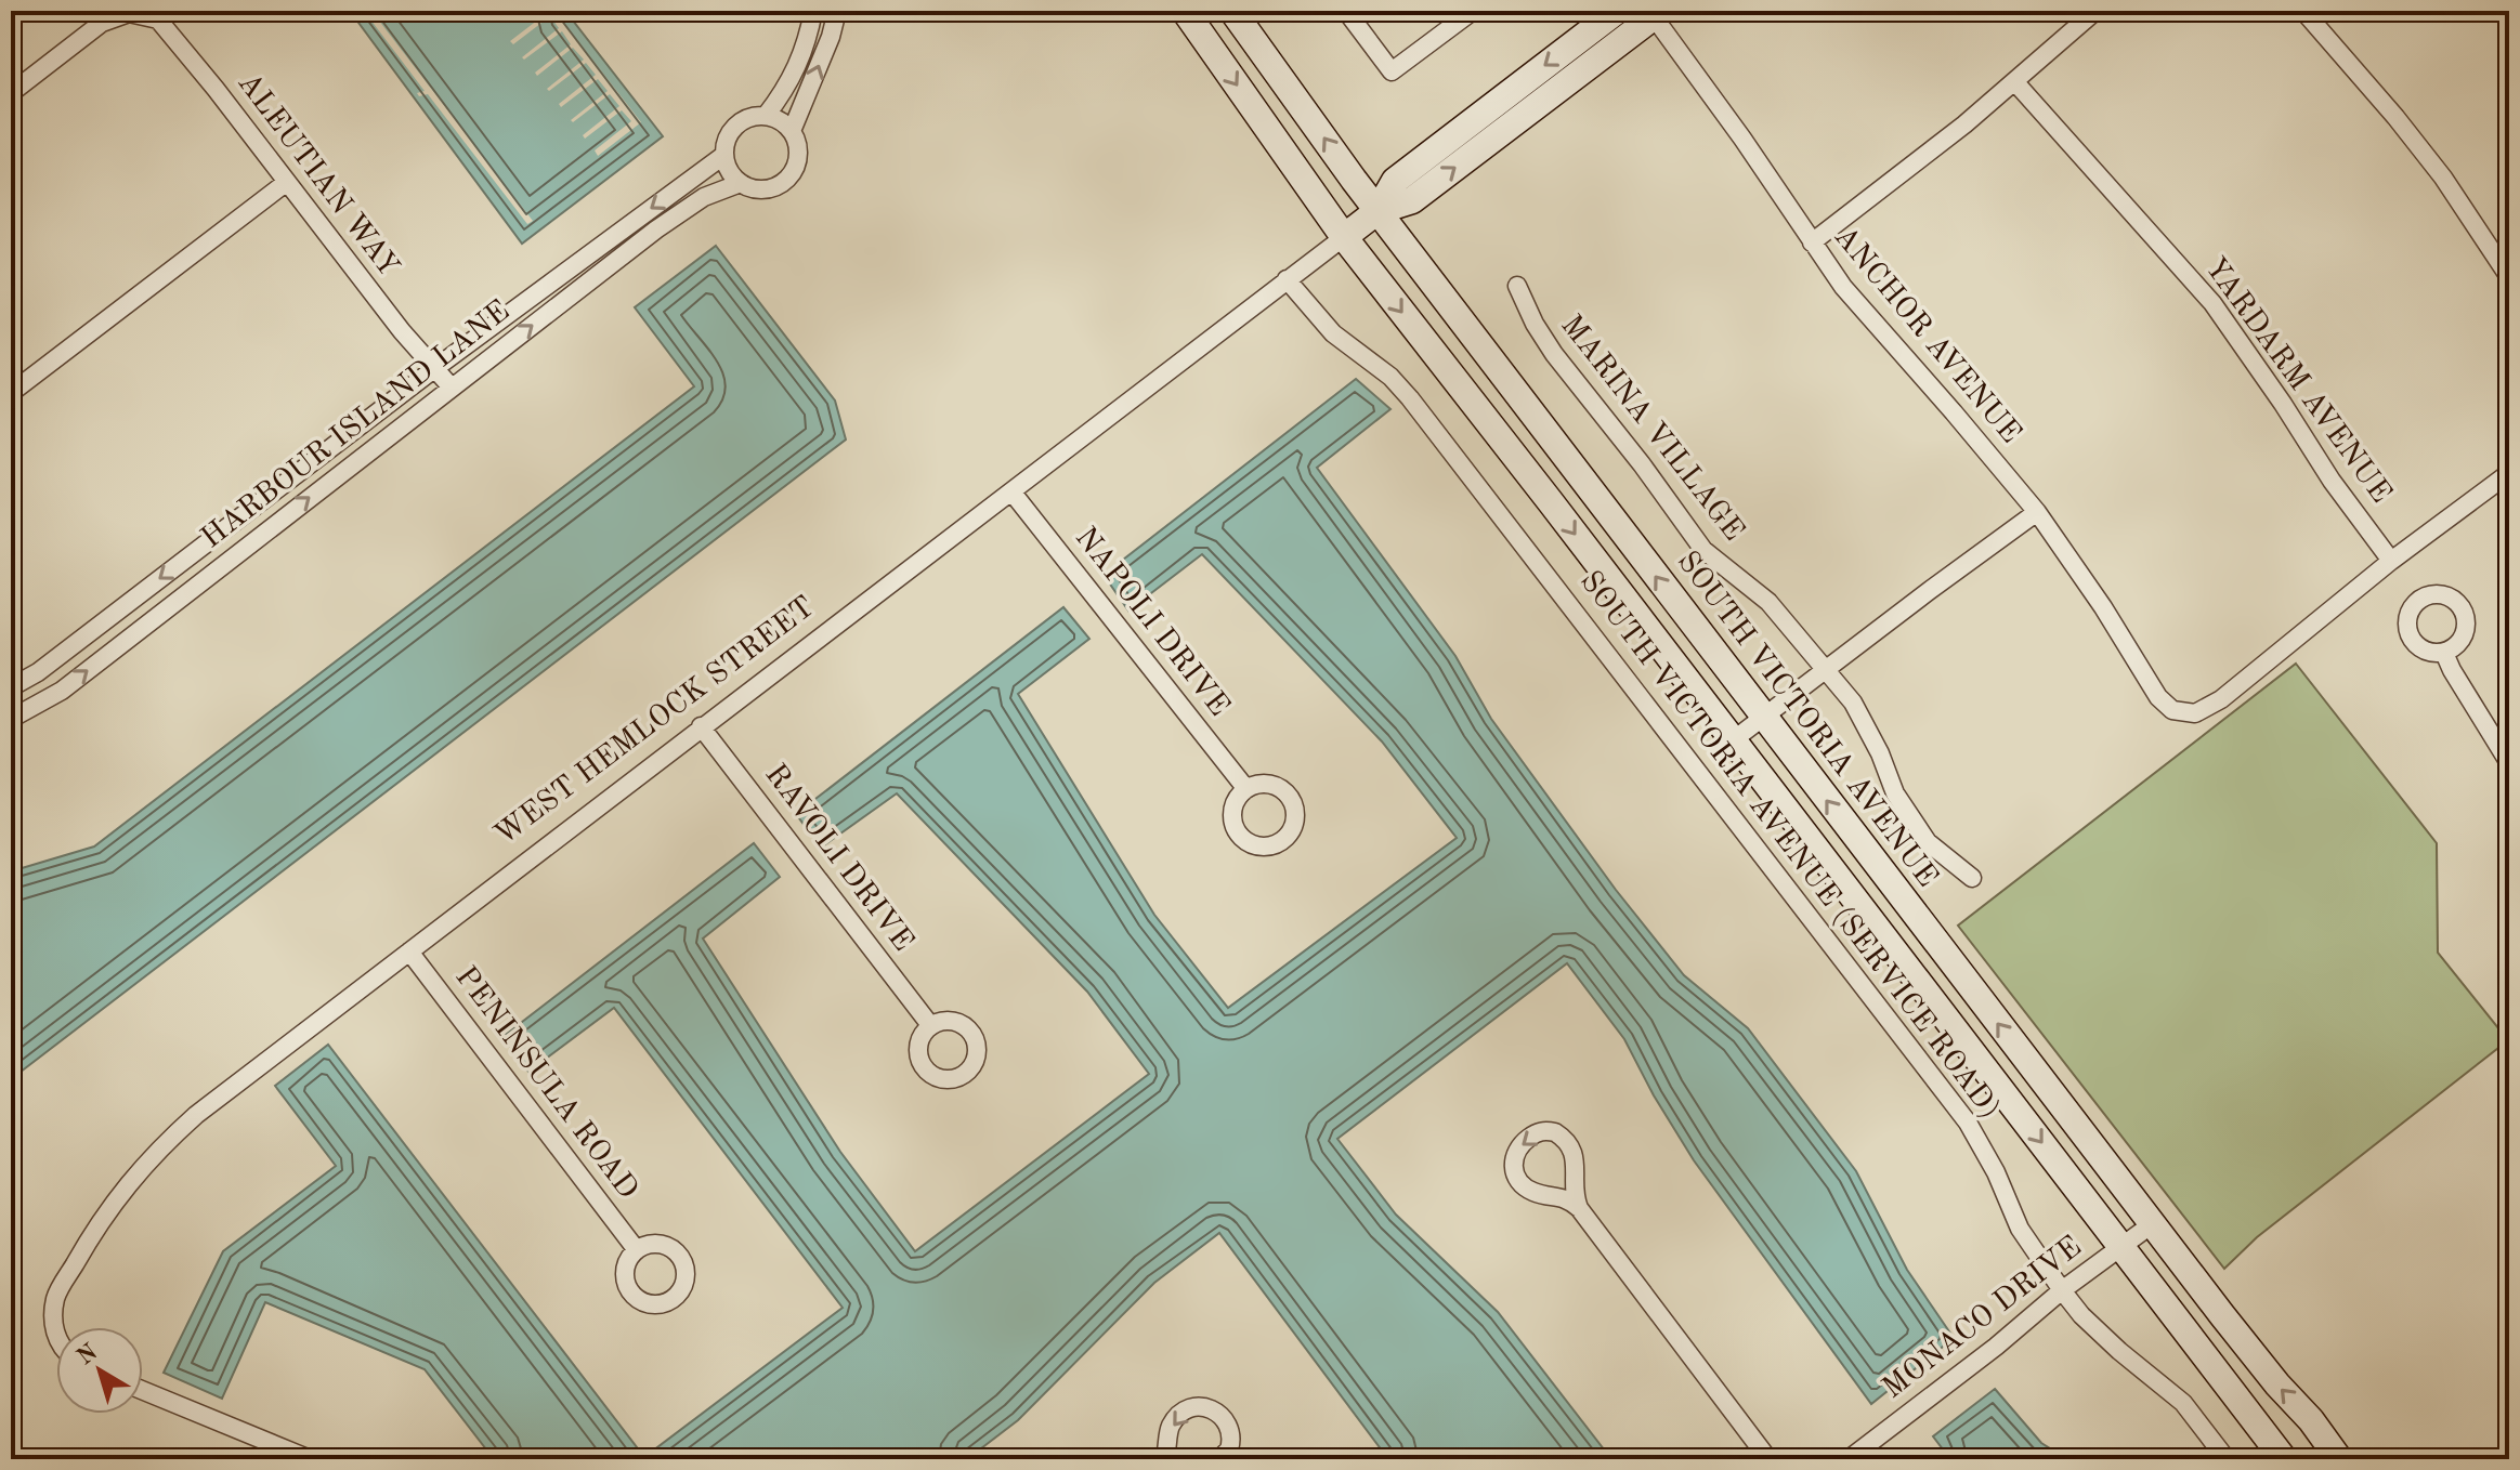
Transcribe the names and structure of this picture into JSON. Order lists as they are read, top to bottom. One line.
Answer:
{"streets":{"main road":["SOUTH VICTORIA AVENUE","WEST HEMLOCK STREET"],"street":["ALEUTIAN WAY","ANCHOR AVENUE","YARDARM AVENUE","HARBOUR ISLAND LANE","MARINA VILLAGE","NAPOLI DRIVE","SOUTH VICTORIA AVENUE (SERVICE ROAD)","RAVOLI DRIVE","PENINSULA ROAD","MONACO DRIVE"]},"crossings":[["ALEUTIAN WAY","HARBOUR ISLAND LANE"],["ANCHOR AVENUE","YARDARM AVENUE"],["ANCHOR AVENUE","WEST HEMLOCK STREET"],["NAPOLI DRIVE","WEST HEMLOCK STREET"],["SOUTH VICTORIA AVENUE","WEST HEMLOCK STREET"],["SOUTH VICTORIA AVENUE","MONACO DRIVE"],["WEST HEMLOCK STREET","SOUTH VICTORIA AVENUE (SERVICE ROAD)"],["WEST HEMLOCK STREET","RAVOLI DRIVE"],["WEST HEMLOCK STREET","PENINSULA ROAD"],["SOUTH VICTORIA AVENUE (SERVICE ROAD)","MONACO DRIVE"]],"north":"top left"}
